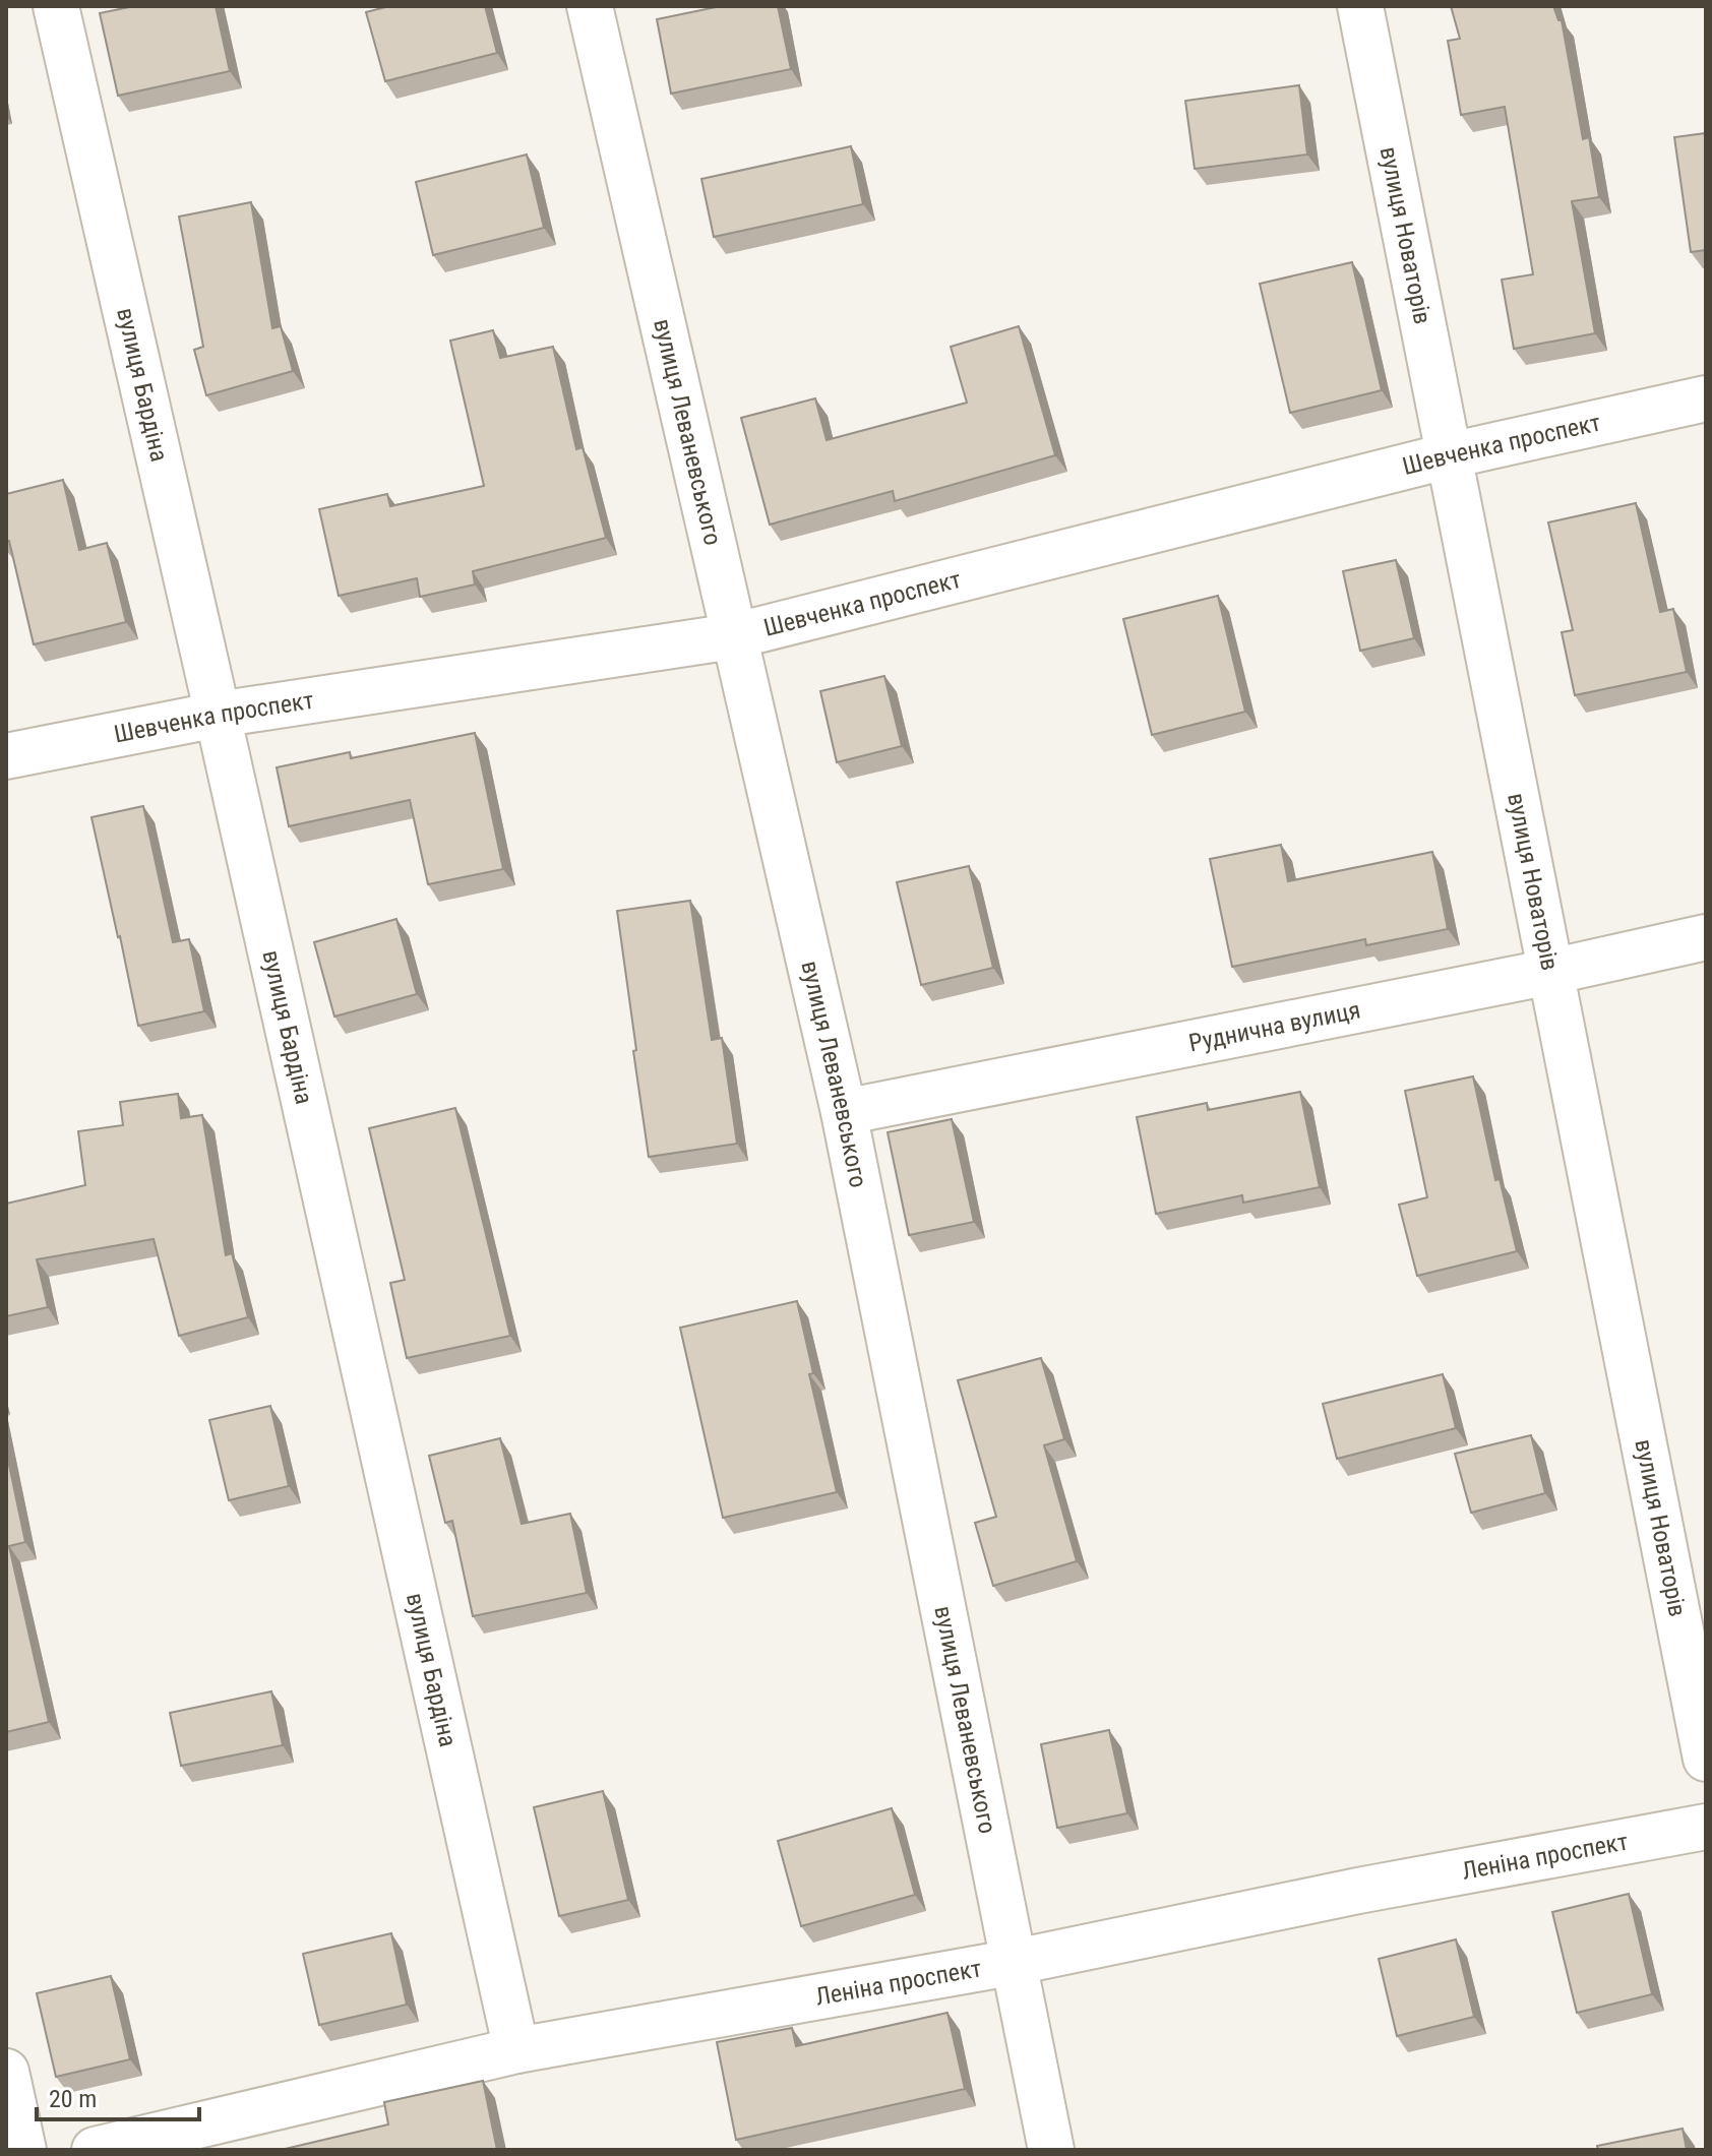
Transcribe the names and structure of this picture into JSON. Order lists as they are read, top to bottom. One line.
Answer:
{"streets":{"street":["вулиця Новаторів","вулиця Бардіна","вулиця Леваневського","Шевченка проспект","Руднична вулиця","Леніна проспект"]},"crossings":[["вулиця Новаторів","Шевченка проспект"],["вулиця Новаторів","Руднична вулиця"],["вулиця Бардіна","Шевченка проспект"],["вулиця Бардіна","Леніна проспект"],["вулиця Леваневського","Шевченка проспект"],["вулиця Леваневського","Руднична вулиця"],["вулиця Леваневського","Леніна проспект"]],"scale_bar":"20 m"}
